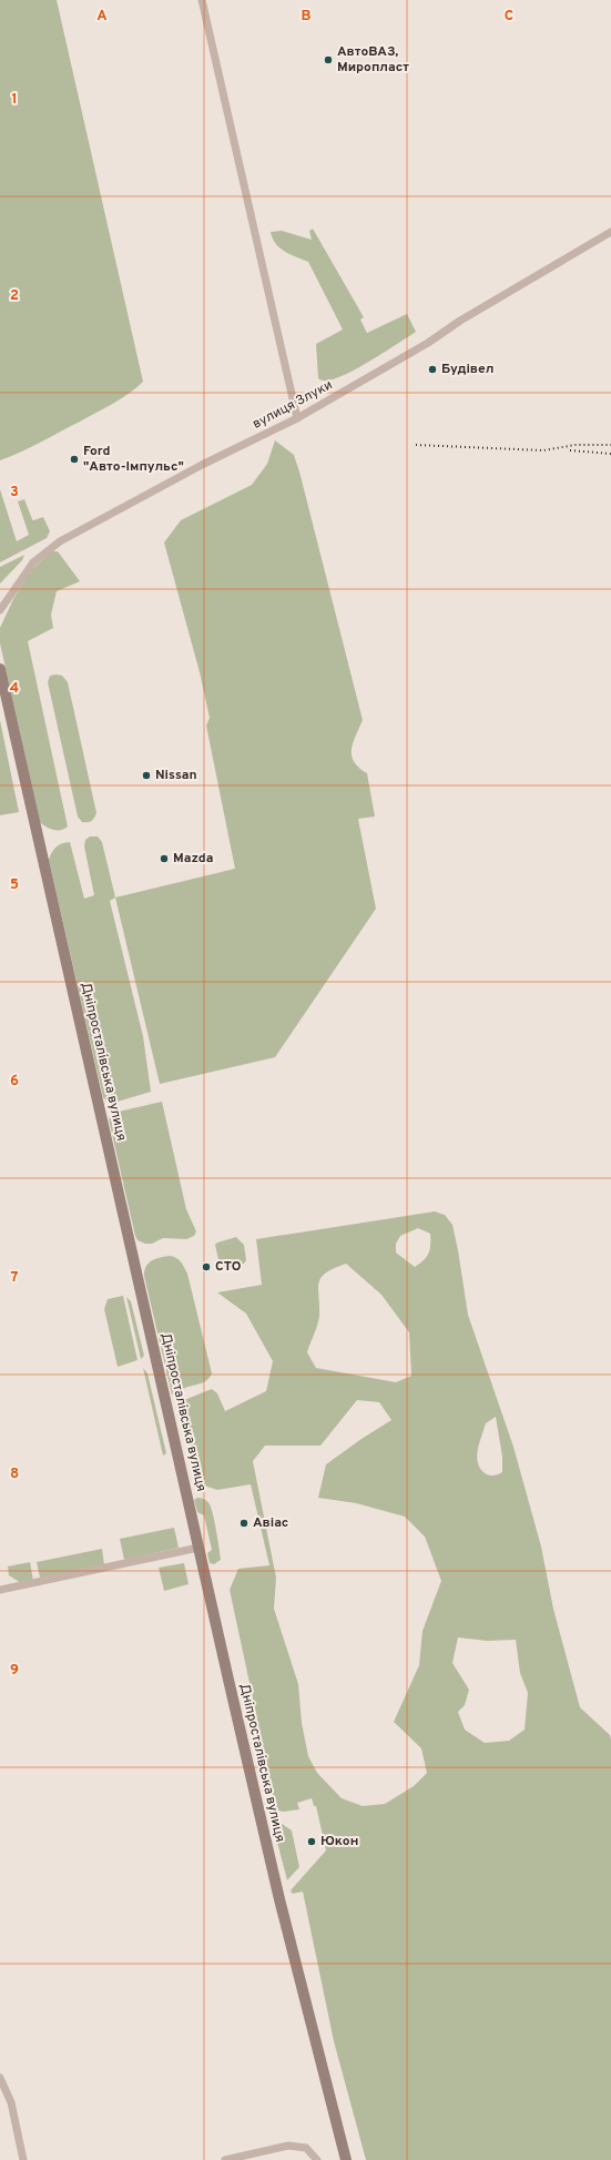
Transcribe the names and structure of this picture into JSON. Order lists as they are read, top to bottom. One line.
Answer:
{"streets":{"street":["вулиця Злуки","Дніпросталівська вулиця"]},"places":["АвтоВАЗ, Миропласт","Будівел","Ford \"Авто-Імпульс\"","Nissan","Mazda","СТО","Авіас","Юкон"],"grid":{"columns":["A","B","C"],"rows":["1","2","3","4","5","6","7","8","9"]}}
